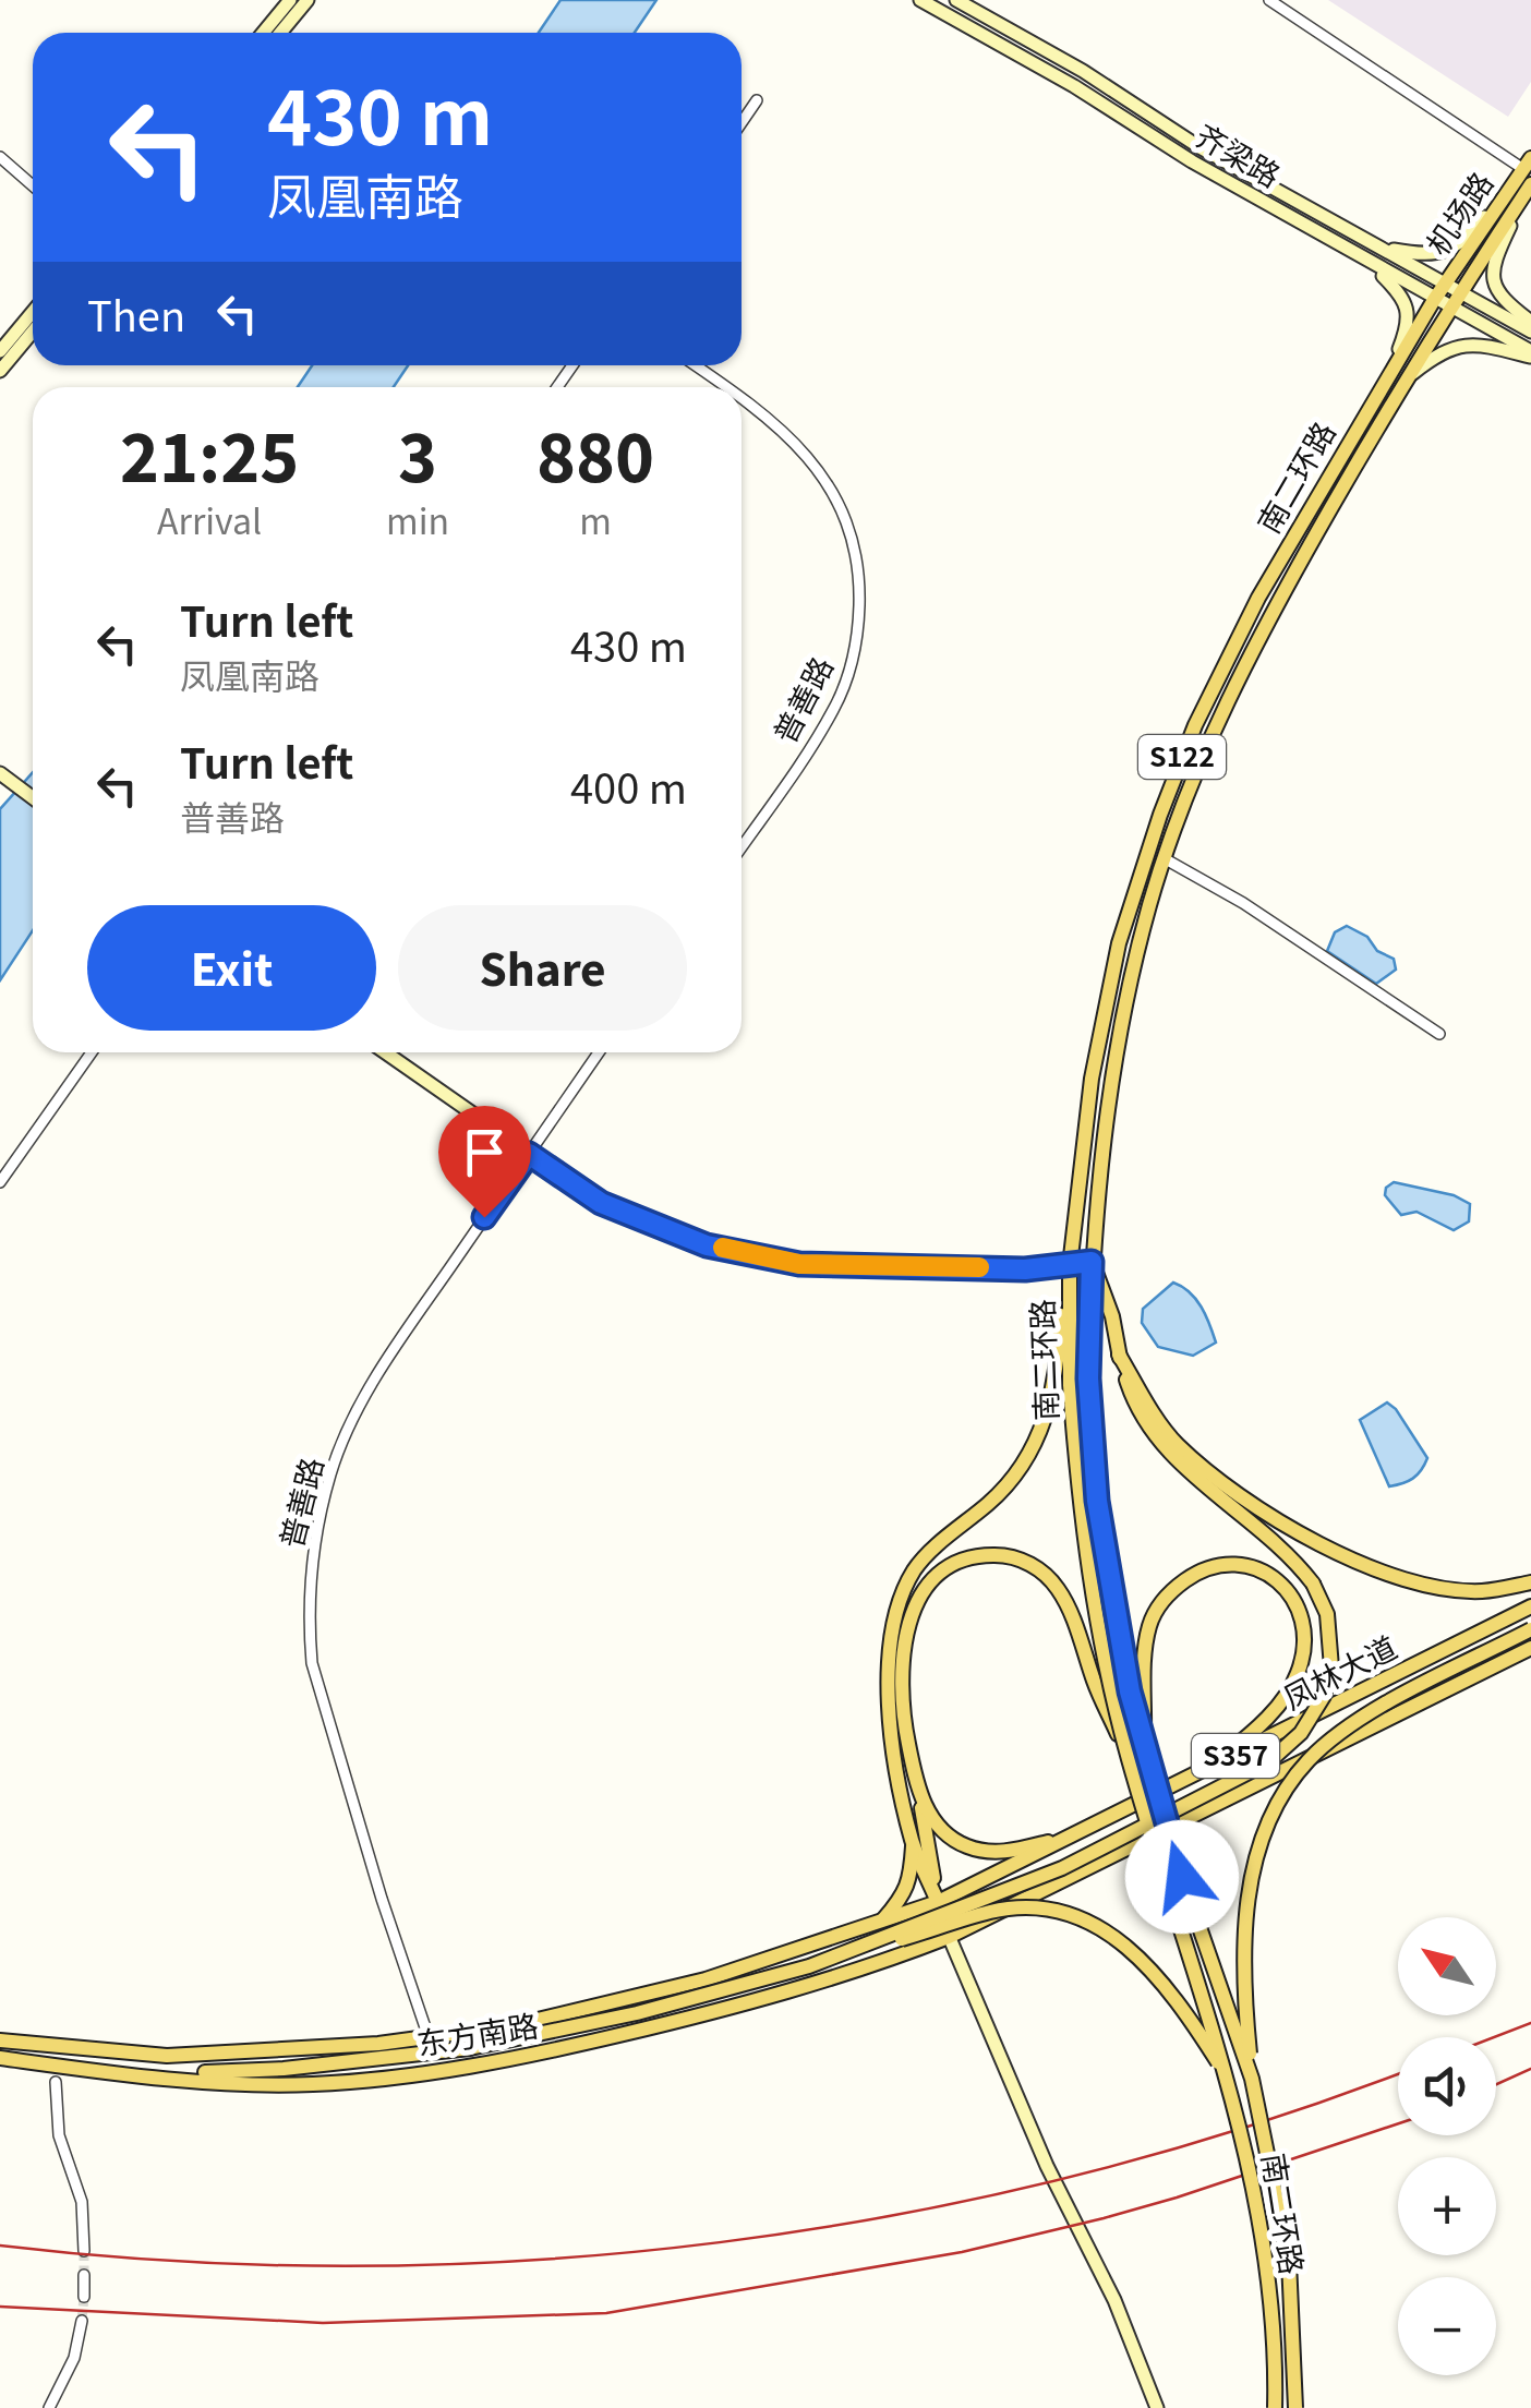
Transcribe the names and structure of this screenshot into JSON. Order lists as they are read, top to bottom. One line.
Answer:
{"streets":{"main road":["齐梁路","机场路","南二环路","S122","凤林大道","S357","东方南路"],"street":["普善路"]},"crossings":[["齐梁路","机场路"],["齐梁路","南二环路"],["机场路","南二环路"],["普善路","东方南路"],["凤林大道","东方南路"]],"north":"top left","page":{"turn":["430 m","凤凰南路"],"then":"Then","eta":["21:25","Arrival","3","min","880","m"],"list":[{"name":"Turn left","note":"凤凰南路","value":"430 m"},{"name":"Turn left","note":"普善路","value":"400 m"}],"buttons":["Exit","Share"],"map_buttons":["+","−"]}}
